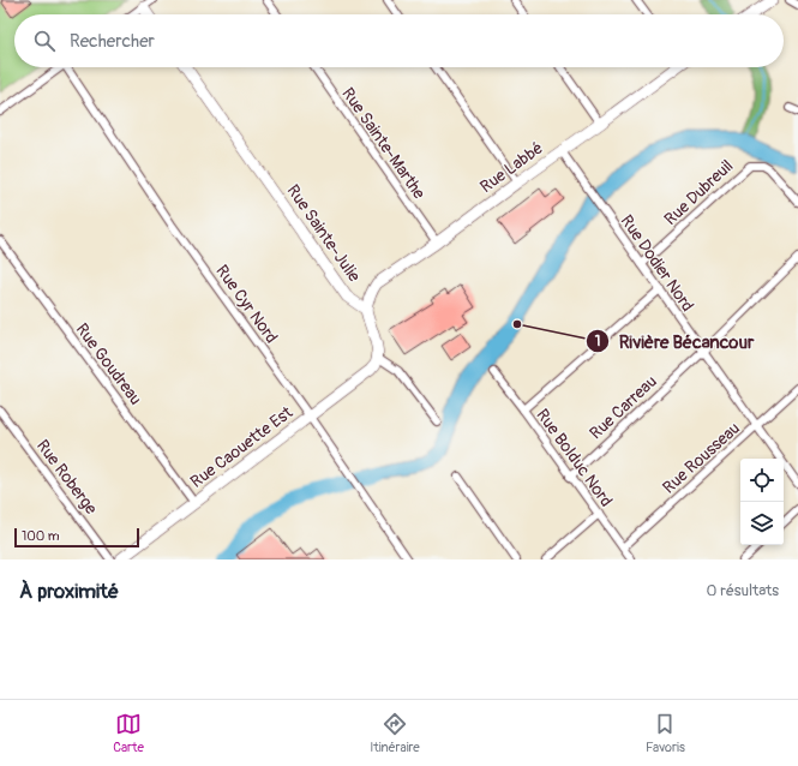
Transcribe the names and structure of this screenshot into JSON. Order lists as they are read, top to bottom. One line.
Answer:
{"streets":{"street":["Rue Sainte-Marthe","Rue Labbé","Rue Dubreuil","Rue Sainte-Julie","Rue Dodier Nord","Rue Cyr Nord","Rue Goudreau","Rue Carreau","Rue Caouette Est","Rue Bolduc Nord","Rue Rousseau","Rue Roberge"]},"crossings":[["Rue Sainte-Marthe","Rue Labbé"],["Rue Labbé","Rue Sainte-Julie"],["Rue Labbé","Rue Dodier Nord"],["Rue Dubreuil","Rue Dodier Nord"],["Rue Dodier Nord","Rue Carreau"],["Rue Dodier Nord","Rue Rousseau"],["Rue Cyr Nord","Rue Caouette Est"],["Rue Goudreau","Rue Caouette Est"],["Rue Carreau","Rue Bolduc Nord"],["Rue Bolduc Nord","Rue Rousseau"]],"places":["Rivière Bécancour"],"scale_bar":"100 m","page":{"search":"Rechercher","scale":"100 m","heading":["À proximité","0 résultats"],"nav":["Carte","Itinéraire","Favoris"]}}
